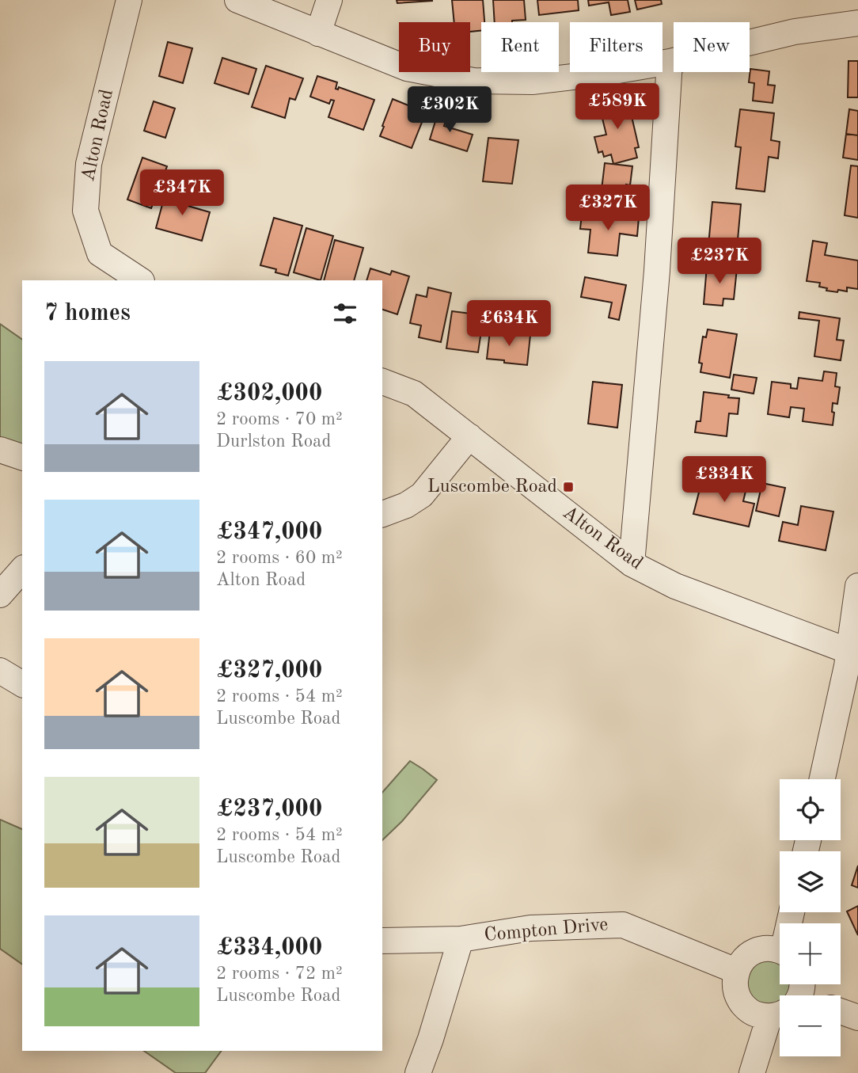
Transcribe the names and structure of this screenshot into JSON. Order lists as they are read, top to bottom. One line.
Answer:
{"streets":{"street":["Alton Road","Compton Drive"]},"places":{"transit":["Luscombe Road"]},"page":{"chip":["Buy","Rent","Filters","New"],"price":["£589K","£302K","£347K","£327K","£237K","£634K","£334K"],"heading":"7 homes","list":[{"name":"£302,000","note":"2 rooms · 70 m² · Durlston Road"},{"name":"£347,000","note":"2 rooms · 60 m² · Alton Road"},{"name":"£327,000","note":"2 rooms · 54 m² · Luscombe Road"},{"name":"£237,000","note":"2 rooms · 54 m² · Luscombe Road"},{"name":"£334,000","note":"2 rooms · 72 m² · Luscombe Road"}],"map_buttons":["+","−"]}}
